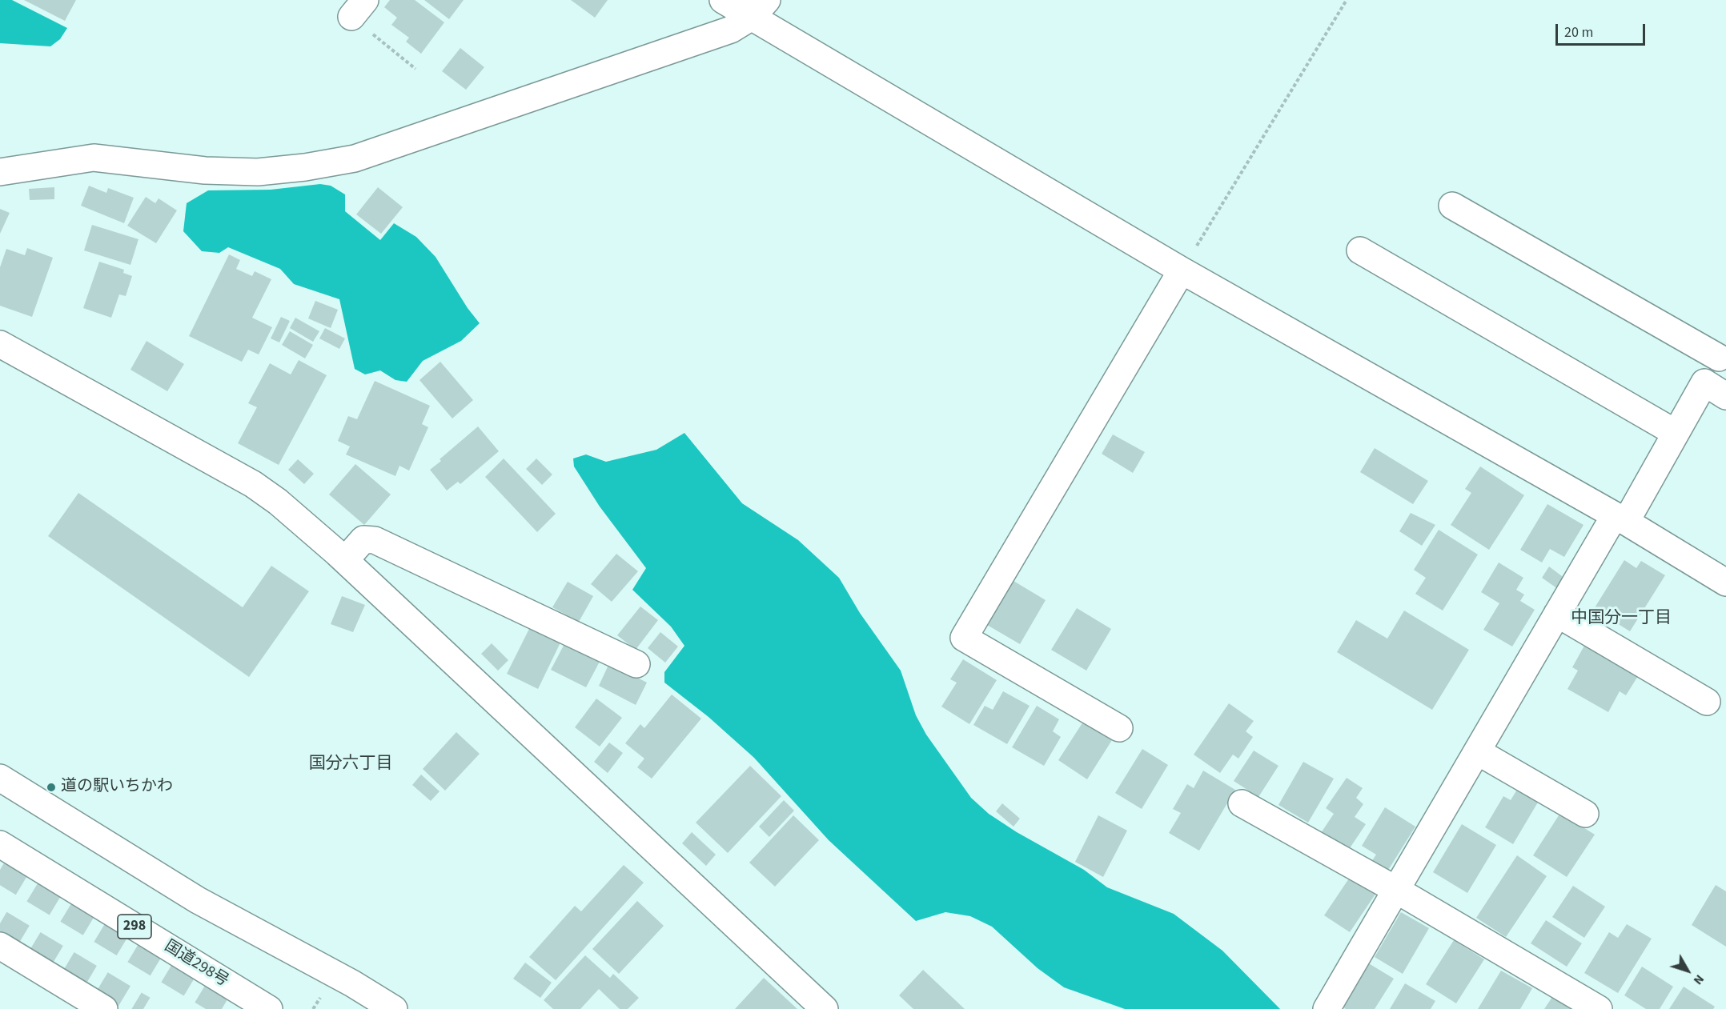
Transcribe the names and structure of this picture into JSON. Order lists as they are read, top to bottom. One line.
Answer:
{"streets":{"main road":["298","国道298号"]},"districts":["中国分一丁目","国分六丁目"],"places":["道の駅いちかわ"],"scale_bar":"20 m","north":"bottom right"}
